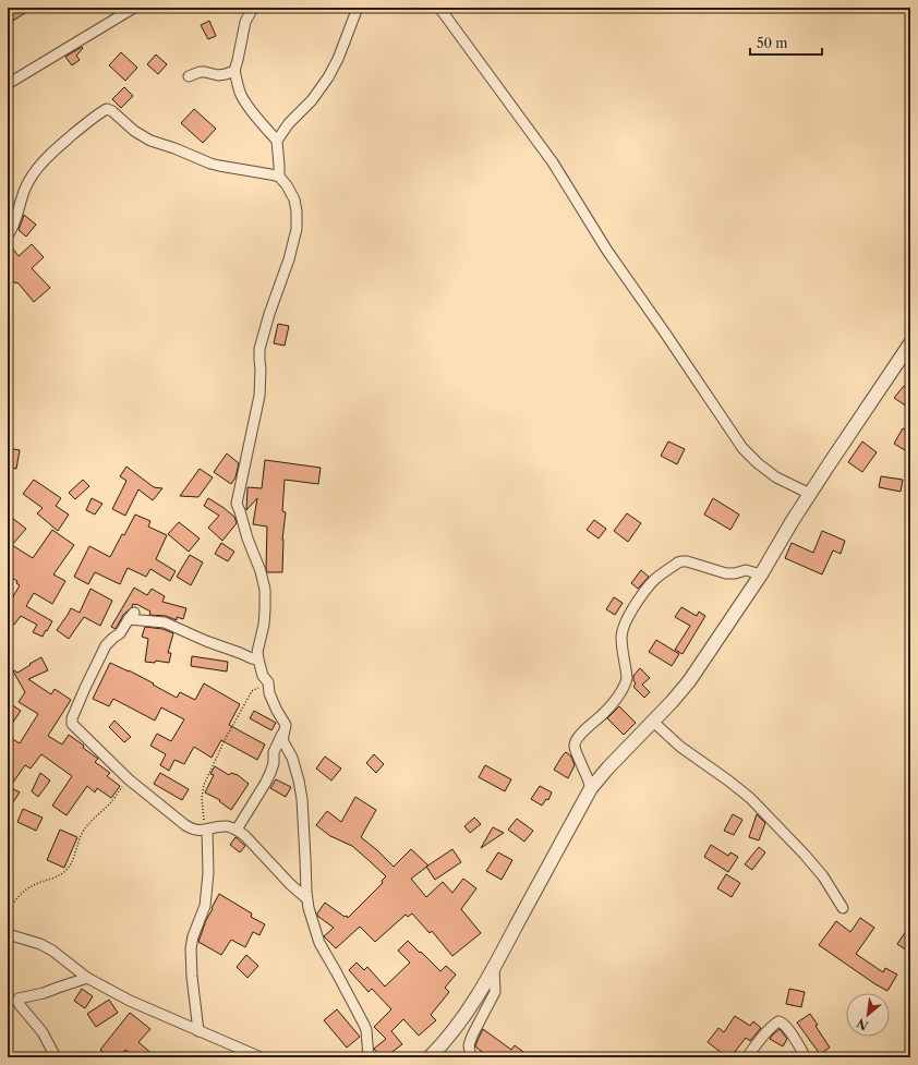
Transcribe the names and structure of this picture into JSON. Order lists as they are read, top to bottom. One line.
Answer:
{"scale_bar":"50 m","north":"bottom left"}
